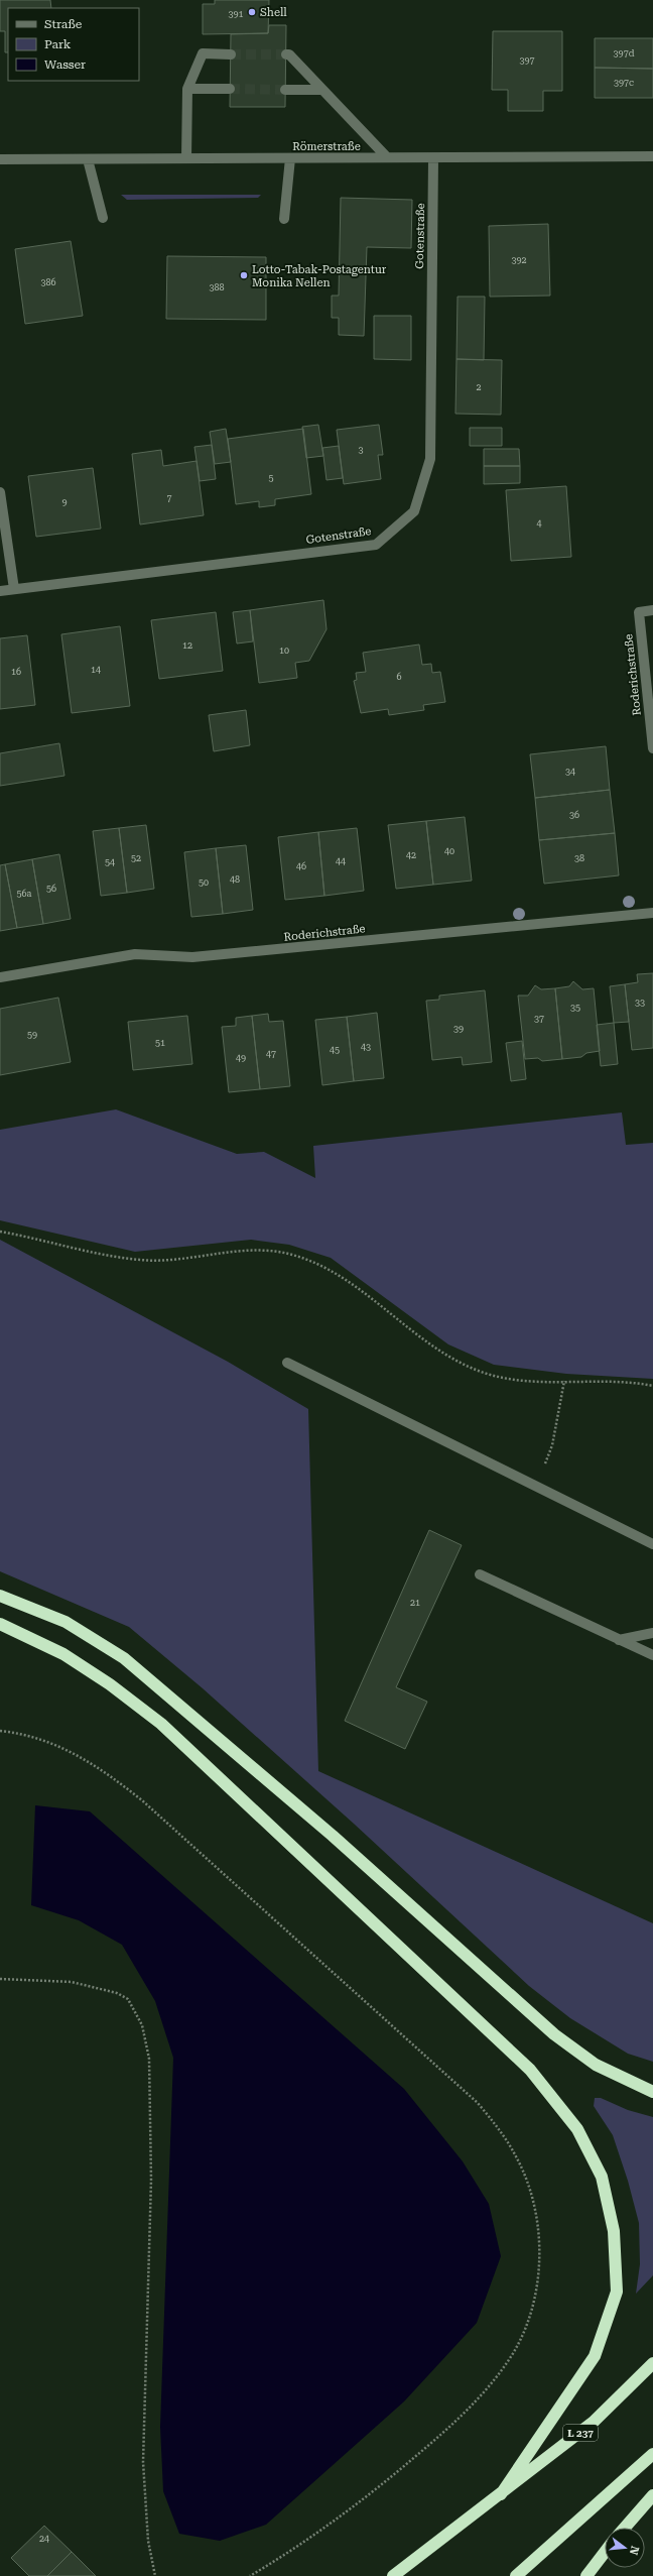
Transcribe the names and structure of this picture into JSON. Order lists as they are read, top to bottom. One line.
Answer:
{"streets":{"highway":["L 237"],"street":["Römerstraße","Gotenstraße","Roderichstraße"]},"crossings":[["Römerstraße","Gotenstraße"]],"places":["Shell","Lotto-Tabak-Postagentur Monika Nellen"],"house_numbers":["391","397d","397","397c","392","386","388","2","3","5","7","9","4","12","10","14","16","6","34","36","40","42","52","38","44","54","46","48","50","56","56a","33","35","37","39","59","51","43","45","47","49","21","24"],"legend":["Straße","Park","Wasser"],"north":"right"}
